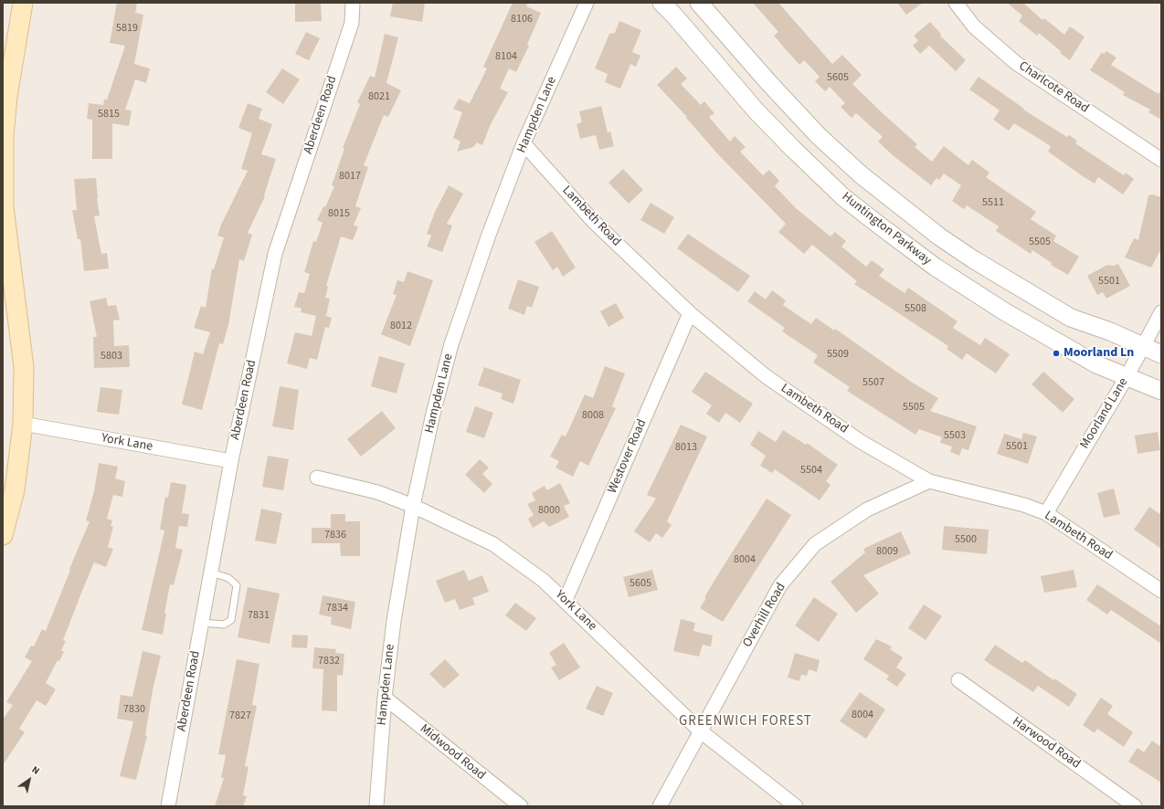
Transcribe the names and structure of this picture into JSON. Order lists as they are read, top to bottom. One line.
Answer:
{"streets":{"street":["Charlcote Road","Aberdeen Road","Hampden Lane","Lambeth Road","Huntington Parkway","Moorland Lane","York Lane","Westover Road","Overhill Road","Harwood Road","Midwood Road"]},"crossings":[["Aberdeen Road","York Lane"],["Hampden Lane","Lambeth Road"],["Hampden Lane","York Lane"],["Hampden Lane","Midwood Road"],["Lambeth Road","Moorland Lane"],["Lambeth Road","Westover Road"],["Lambeth Road","Overhill Road"],["Huntington Parkway","Moorland Lane"],["York Lane","Westover Road"],["York Lane","Overhill Road"]],"districts":["GREENWICH FOREST"],"places":["Moorland Ln"],"house_numbers":["8106","5819","8104","5605","8021","5815","8017","5511","8015","5505","5501","5508","8012","5509","5803","5507","5505","8008","5503","5501","8013","5504","8000","7836","5500","8009","8004","5605","7834","7831","7832","7830","8004","7827"],"north":"top right"}
